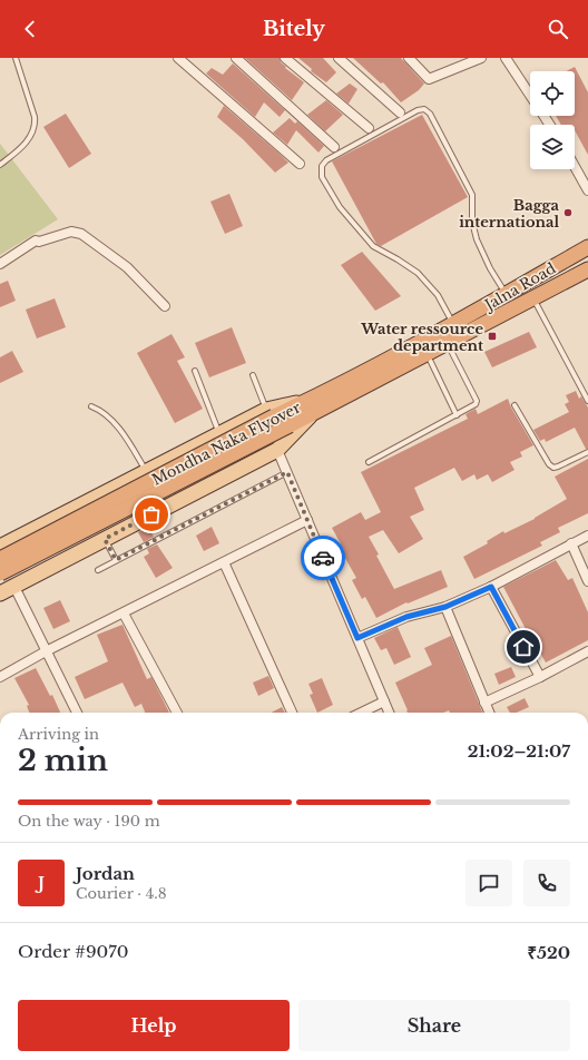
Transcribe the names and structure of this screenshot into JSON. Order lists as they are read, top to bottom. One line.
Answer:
{"streets":{"highway":["Jalna Road","Mondha Naka Flyover"]},"crossings":[["Jalna Road","Mondha Naka Flyover"]],"places":{"other":["Bagga international"],"transit":["Water ressource department"]},"page":{"header":"Bitely","heading":["2 min","Arriving in","21:02–21:07"],"panel":["Jordan","Courier · 4.8","Order #9070","₹520"],"bar":"On the way · 190 m","round":"J","buttons":["Help","Share"]}}
